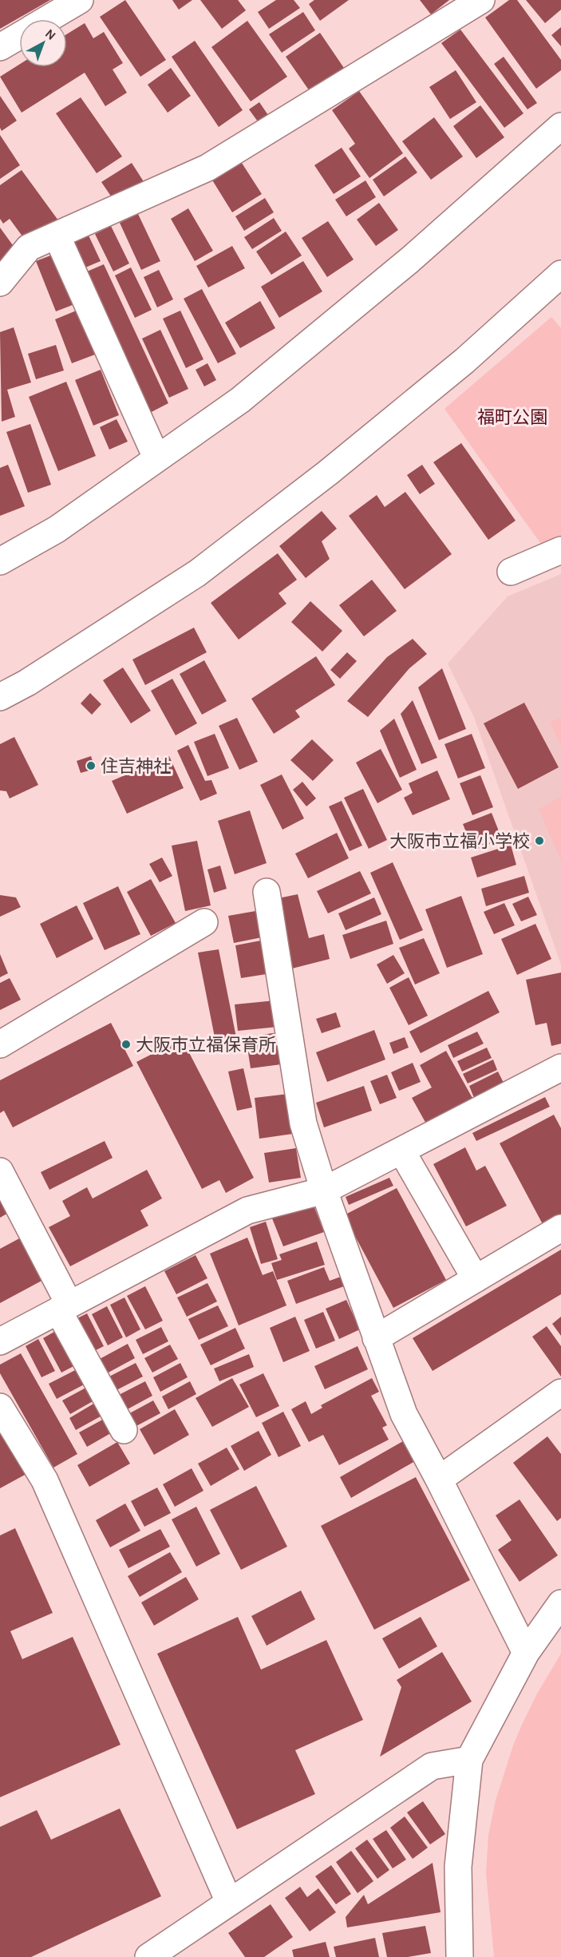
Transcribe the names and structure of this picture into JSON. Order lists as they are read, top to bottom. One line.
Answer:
{"parks":["福町公園"],"places":["住吉神社","大阪市立福小学校","大阪市立福保育所"],"north":"top right"}
